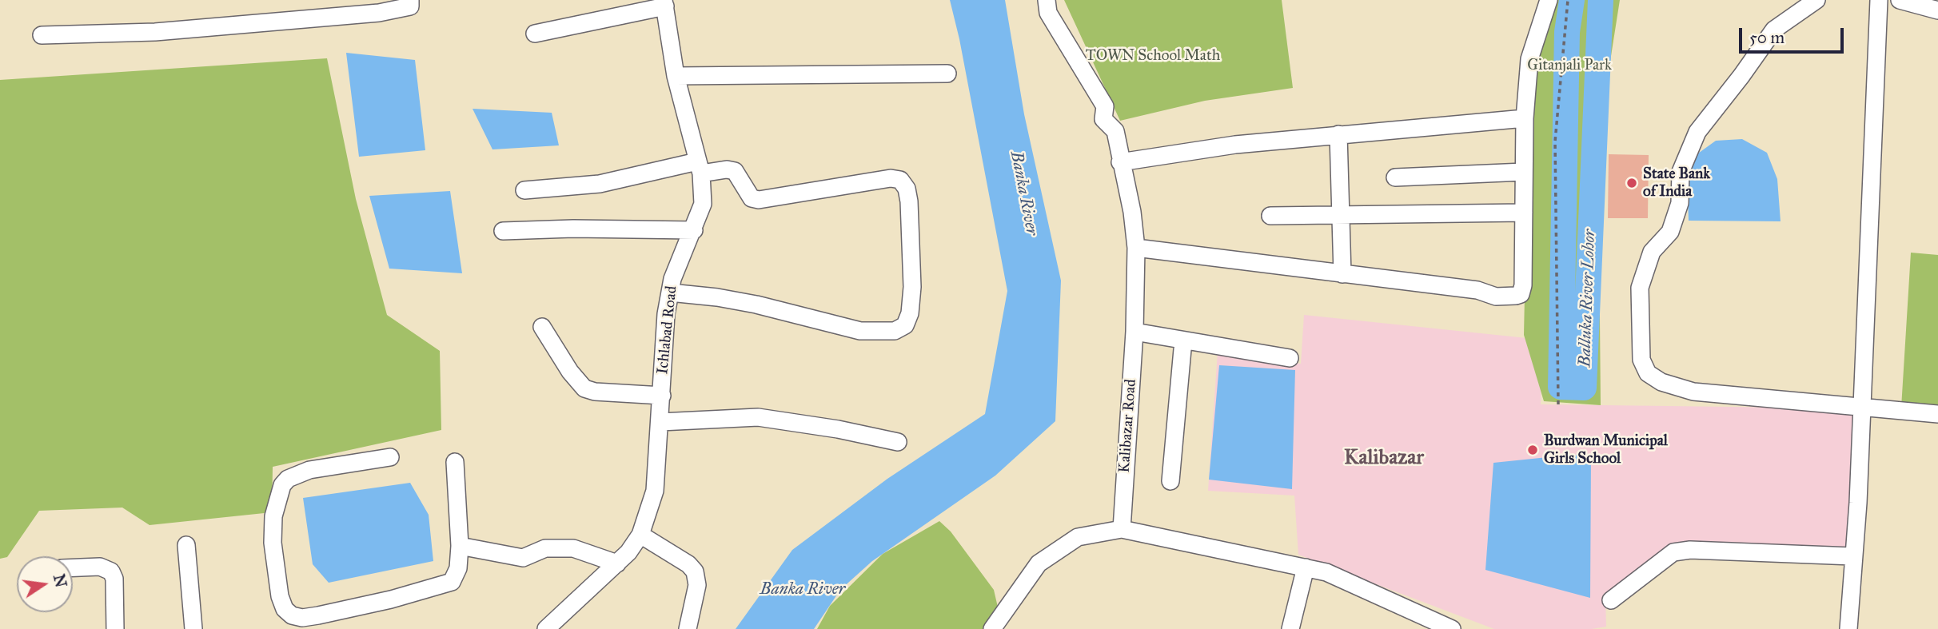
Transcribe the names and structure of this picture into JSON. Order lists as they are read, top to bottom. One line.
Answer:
{"streets":{"street":["Ichlabad Road","Kalibazar Road"]},"districts":["Kalibazar"],"water":["Banka River","Balluka River Lohor"],"parks":["TOWN School Math","Gitanjali Park"],"places":["State Bank of India","Burdwan Municipal Girls School"],"scale_bar":"50 m","north":"right"}
